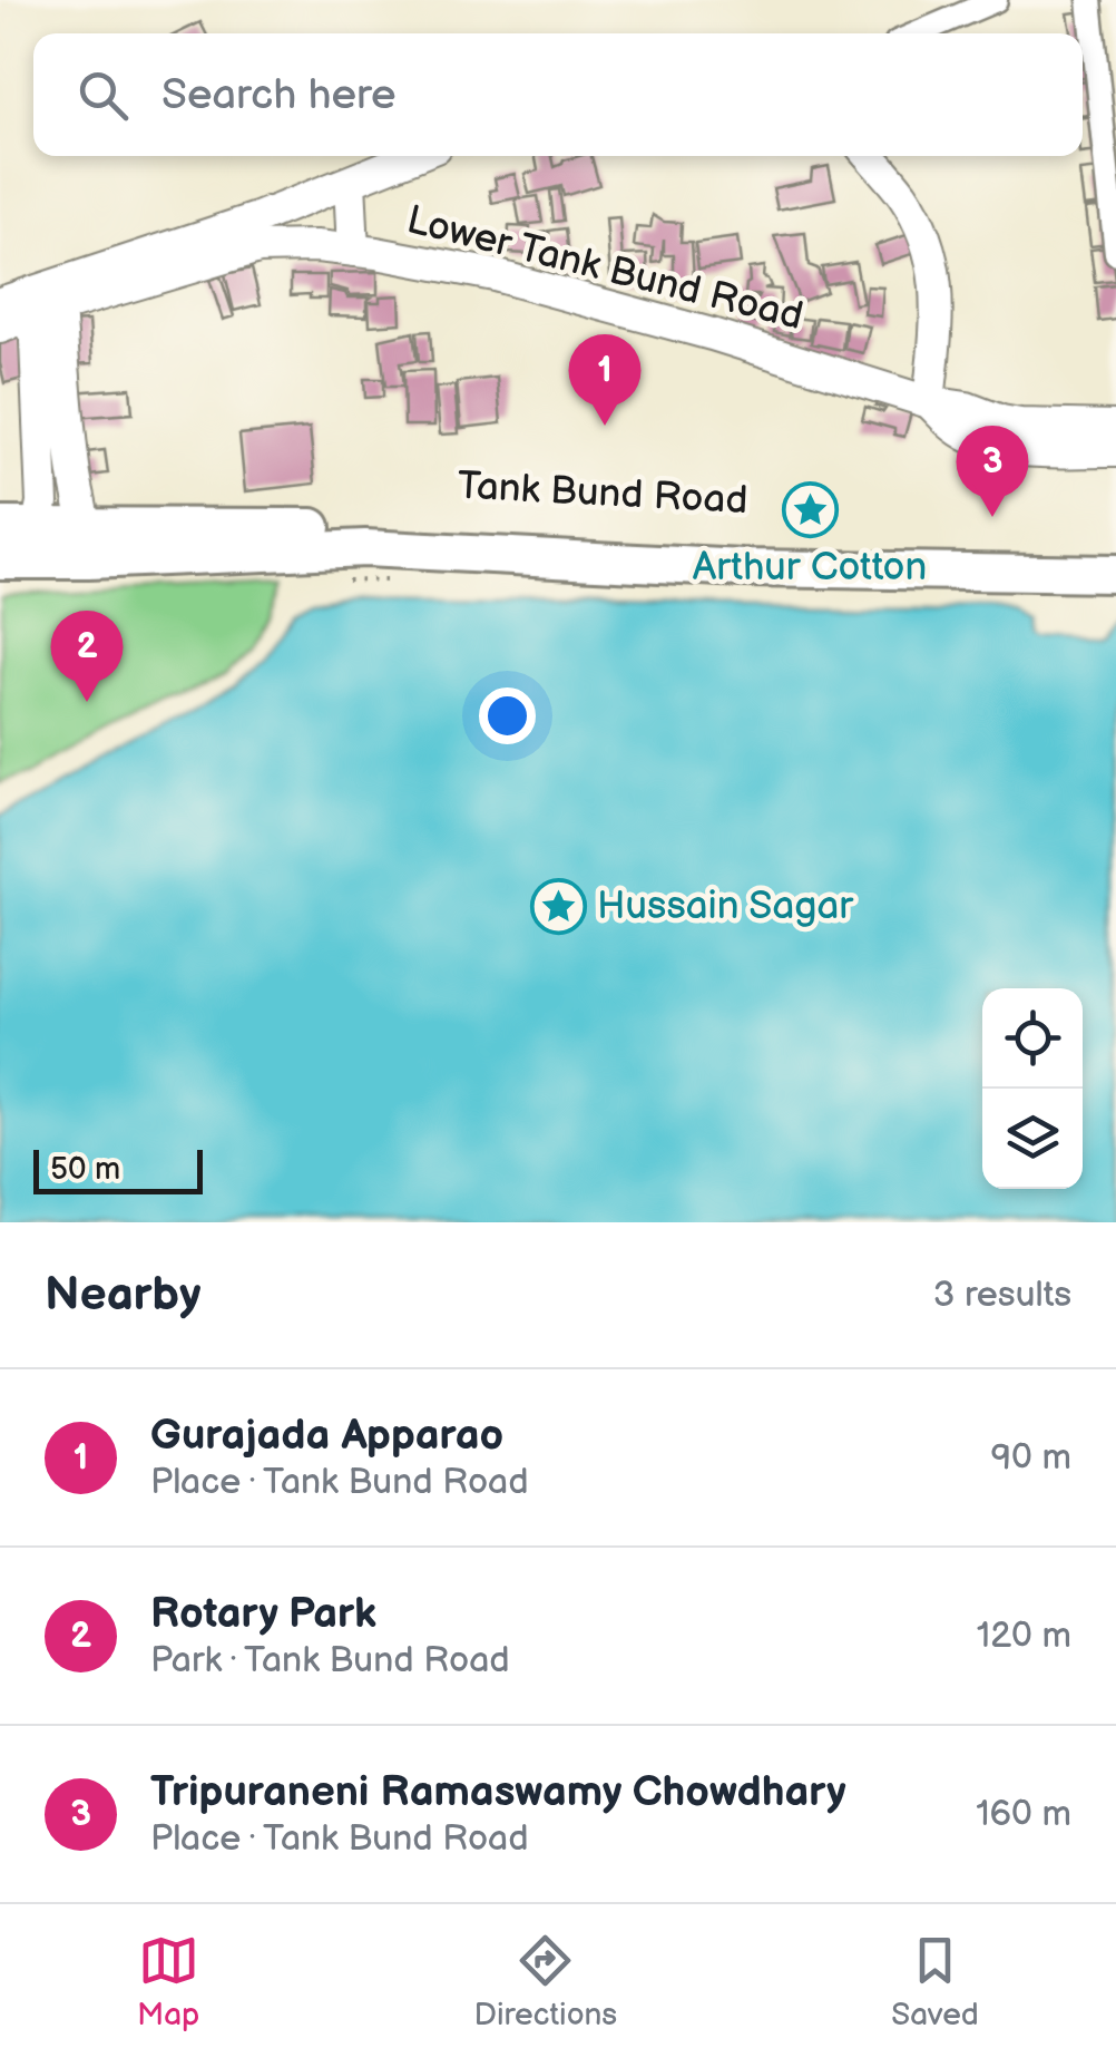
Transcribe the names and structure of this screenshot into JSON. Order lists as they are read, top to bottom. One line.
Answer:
{"streets":{"highway":["Tank Bund Road"],"main road":["Lower Tank Bund Road"]},"places":{"place":["Arthur Cotton","Hussain Sagar"]},"scale_bar":"50 m","page":{"search":"Search here","pins":["1","3","2"],"scale":"50 m","heading":["Nearby","3 results"],"list":[{"mark":"1","name":"Gurajada Apparao","note":"Place · Tank Bund Road","value":"90 m"},{"mark":"2","name":"Rotary Park","note":"Park · Tank Bund Road","value":"120 m"},{"mark":"3","name":"Tripuraneni Ramaswamy Chowdhary","note":"Place · Tank Bund Road","value":"160 m"}],"nav":["Map","Directions","Saved"]}}
